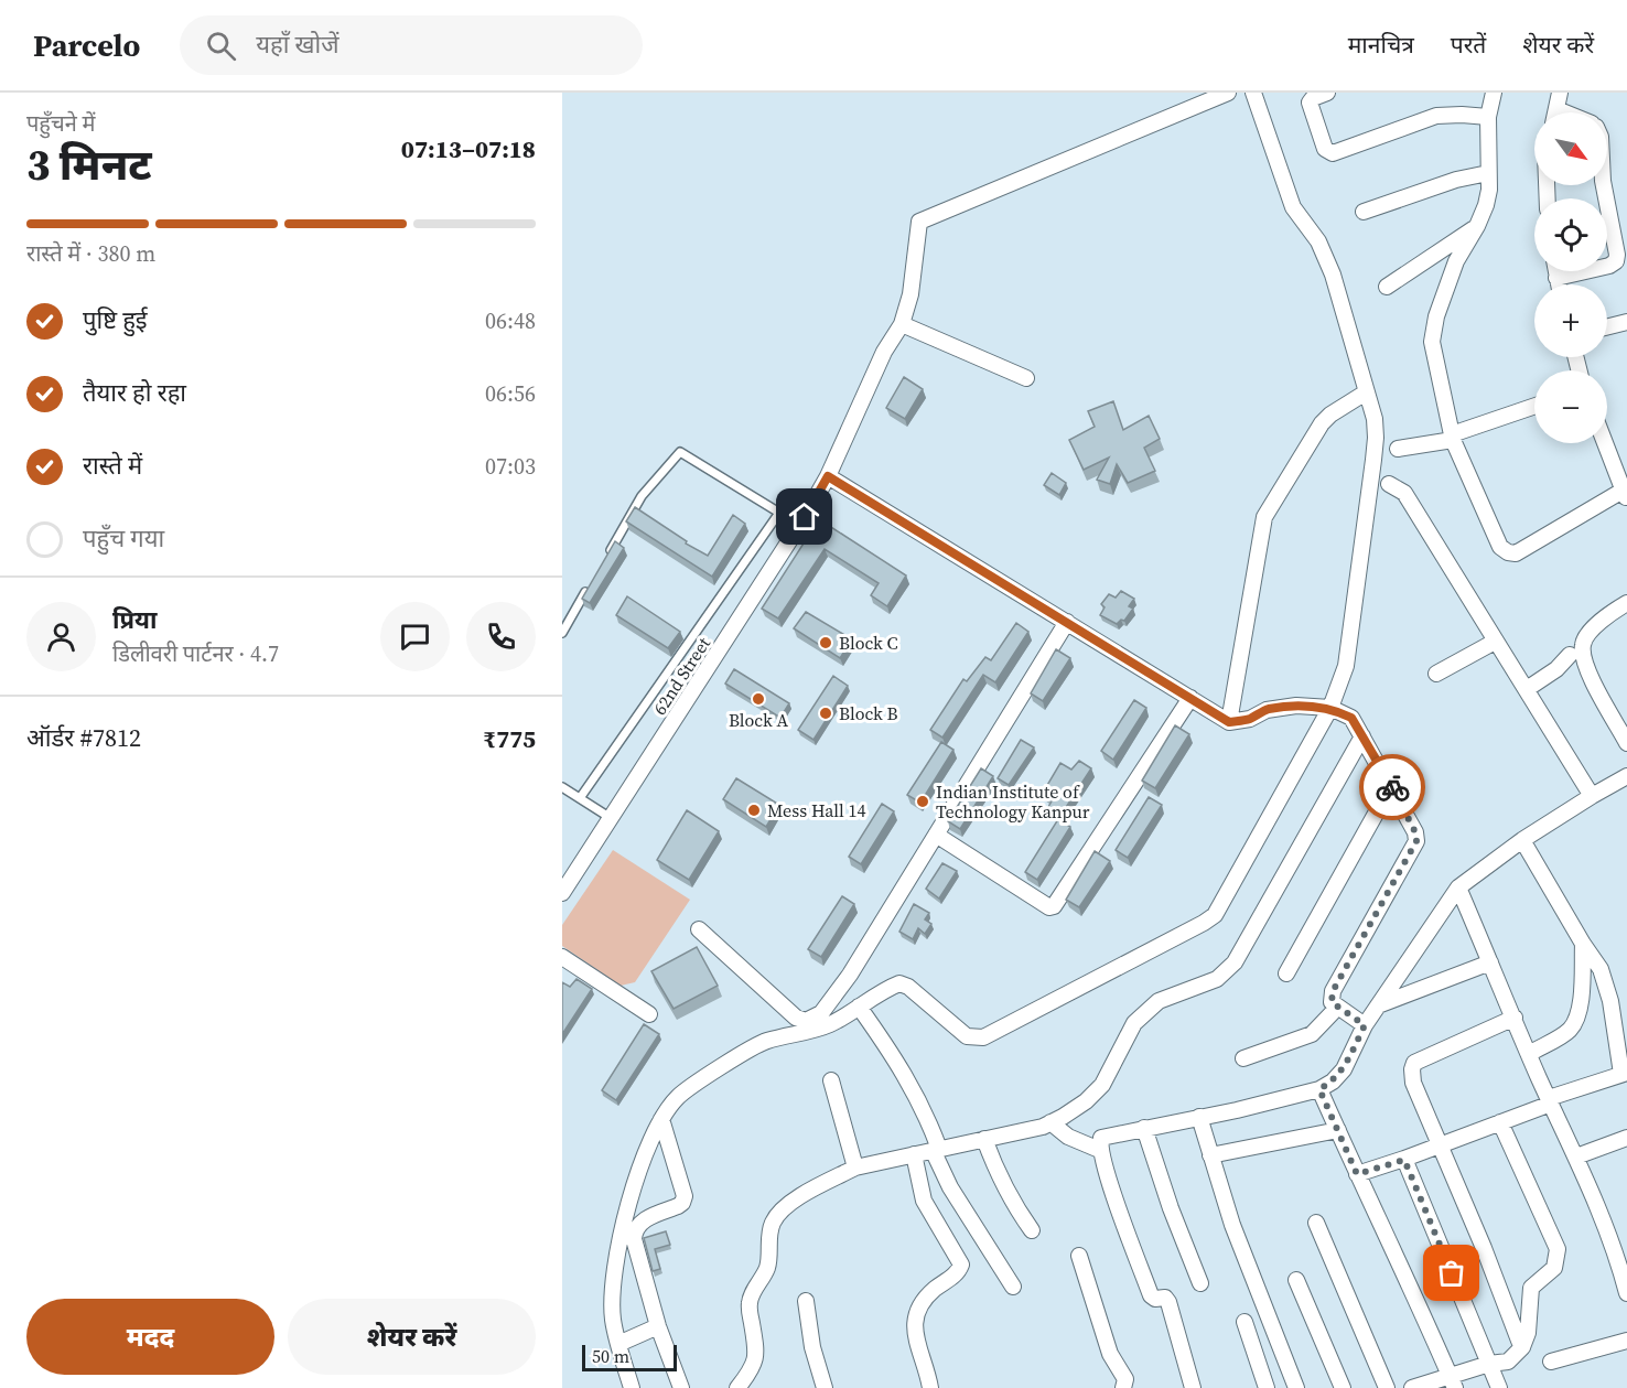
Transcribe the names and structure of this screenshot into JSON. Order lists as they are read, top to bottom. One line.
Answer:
{"streets":{"street":["62nd Street"]},"places":["Block C","Block A","Block B","Indian Institute of Technology Kanpur","Mess Hall 14"],"scale_bar":"50 m","north":"bottom right","page":{"header":"Parcelo","search":"यहाँ खोजें","nav":["मानचित्र","परतें","शेयर करें"],"heading":["3 मिनट","पहुँचने में","07:13–07:18"],"panel":["प्रिया","डिलीवरी पार्टनर · 4.7","ऑर्डर #7812","₹775"],"map_buttons":["+","−"],"bar":"रास्ते में · 380 m","list":[["पुष्टि हुई","06:48"],["तैयार हो रहा","06:56"],["रास्ते में","07:03"],"पहुँच गया"],"buttons":["मदद","शेयर करें"],"scale":"50 m"}}
